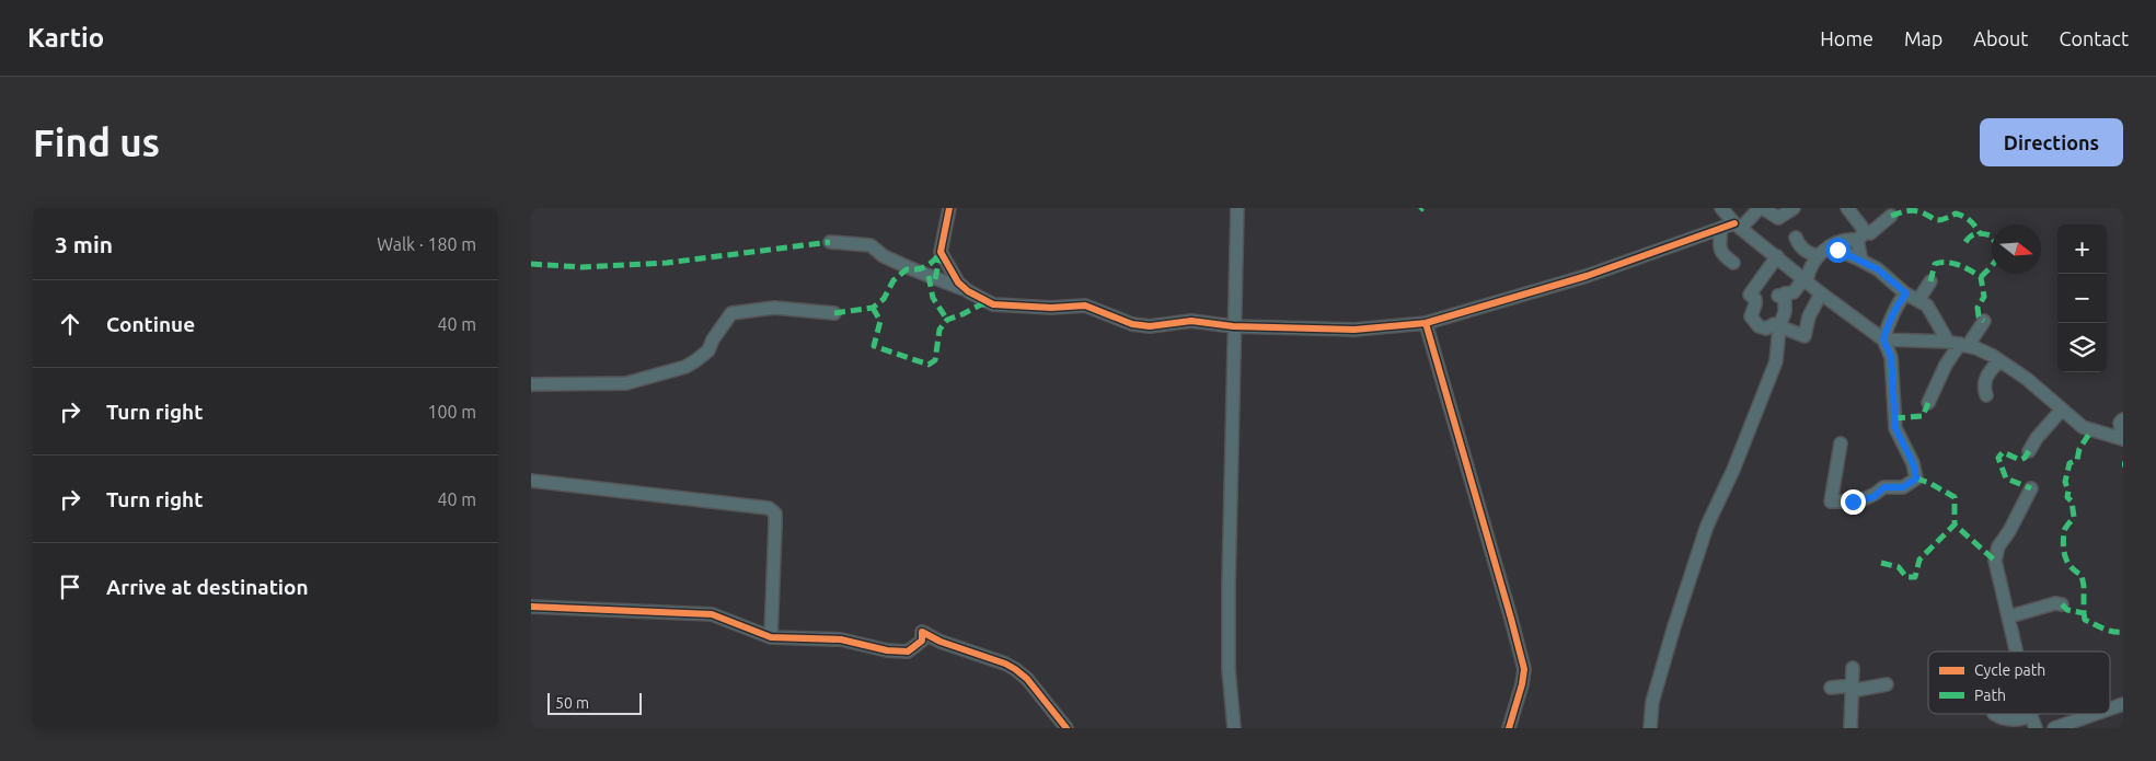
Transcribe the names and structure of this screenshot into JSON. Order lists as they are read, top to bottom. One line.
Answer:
{"legend":["Cycle path","Path"],"scale_bar":"50 m","north":"right","page":{"header":"Kartio","nav":["Home","Map","About","Contact"],"buttons":"Directions","title":"Find us","heading":["3 min","Walk · 180 m"],"map_buttons":["+","−"],"list":[["Continue","40 m"],["Turn right","100 m"],["Turn right","40 m"],"Arrive at destination"],"scale":"50 m"}}
